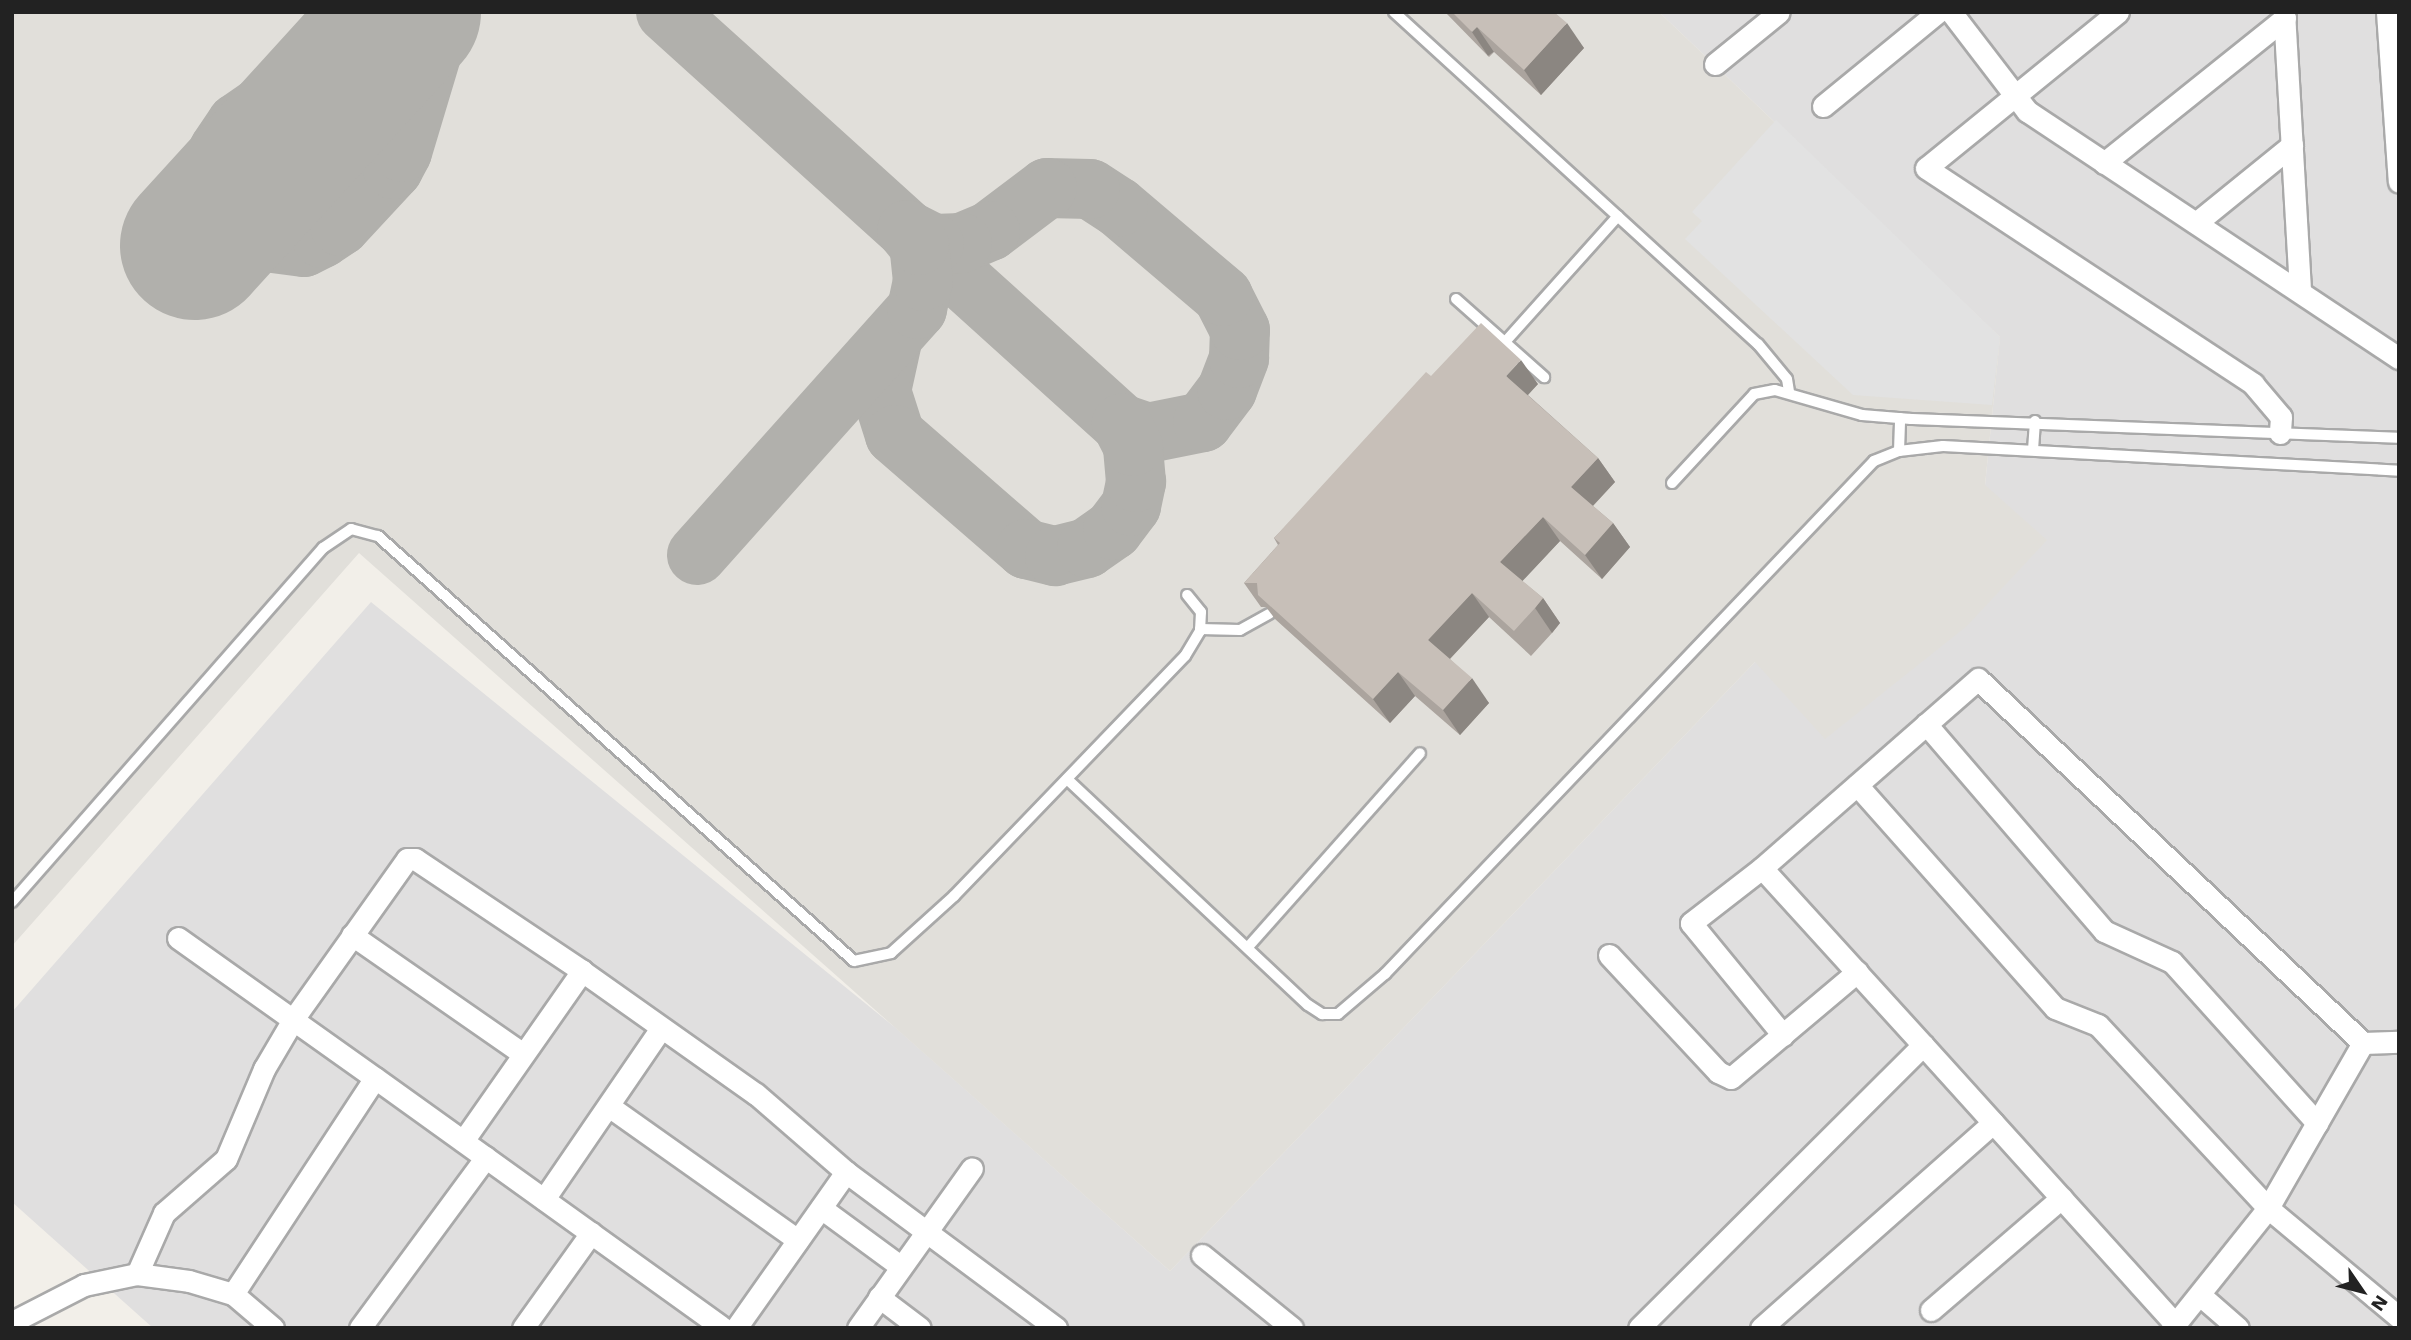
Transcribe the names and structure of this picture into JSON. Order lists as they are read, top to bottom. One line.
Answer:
{"north":"bottom right"}
